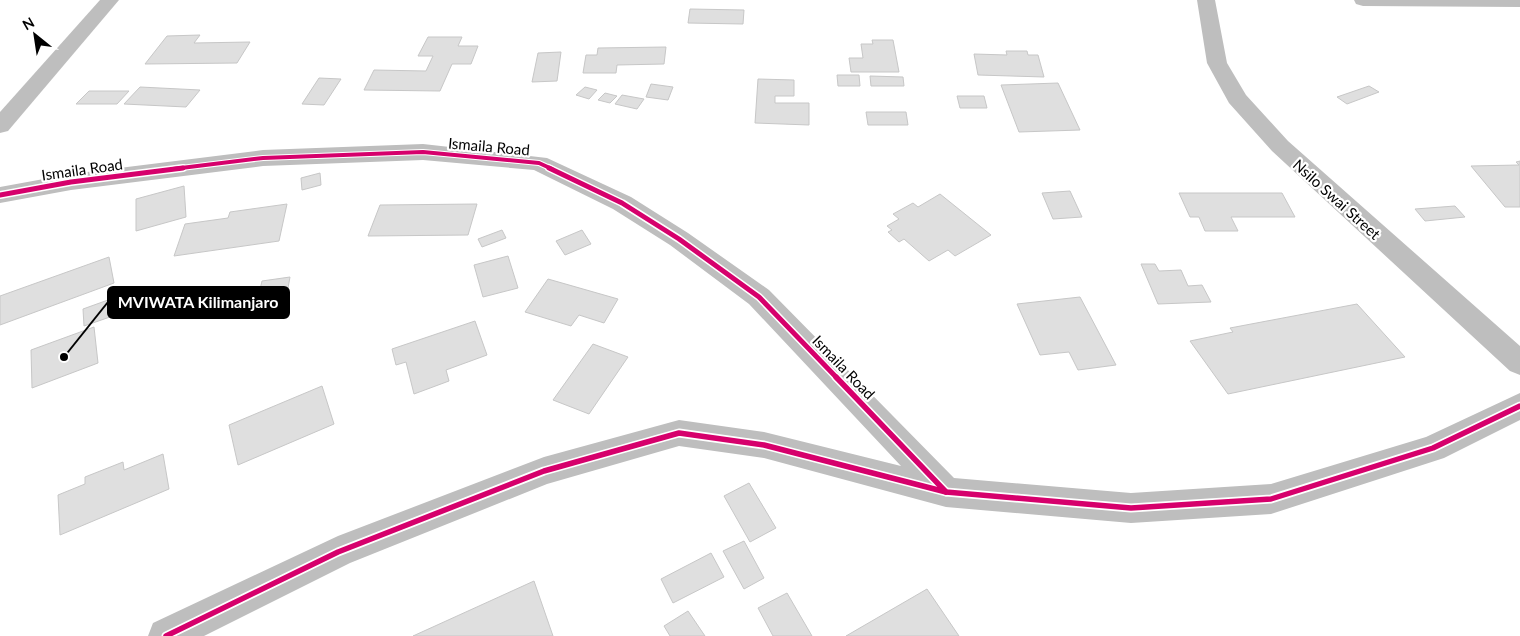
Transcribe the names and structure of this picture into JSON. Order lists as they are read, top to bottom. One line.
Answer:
{"streets":{"street":["Ismaila Road","Nsilo Swai Street"]},"places":["MVIWATA Kilimanjaro"],"north":"top left"}
